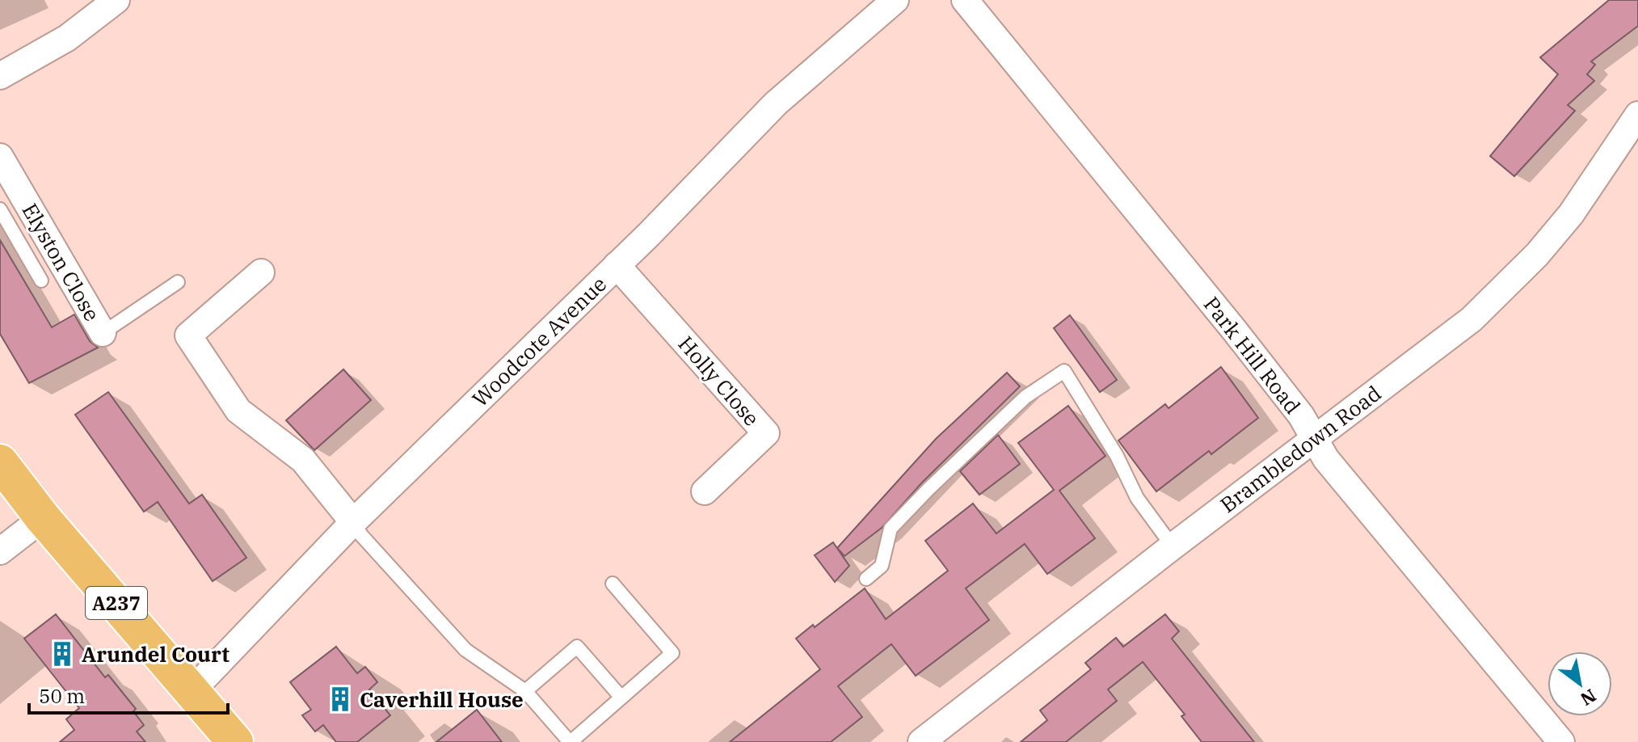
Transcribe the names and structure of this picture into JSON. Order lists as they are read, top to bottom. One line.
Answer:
{"streets":{"main road":["A237"],"street":["Elyston Close","Woodcote Avenue","Park Hill Road","Holly Close","Brambledown Road"]},"crossings":[["Woodcote Avenue","Holly Close"],["Woodcote Avenue","A237"],["Park Hill Road","Brambledown Road"]],"places":{"building":["Arundel Court","Caverhill House"]},"scale_bar":"50 m","north":"bottom right"}
